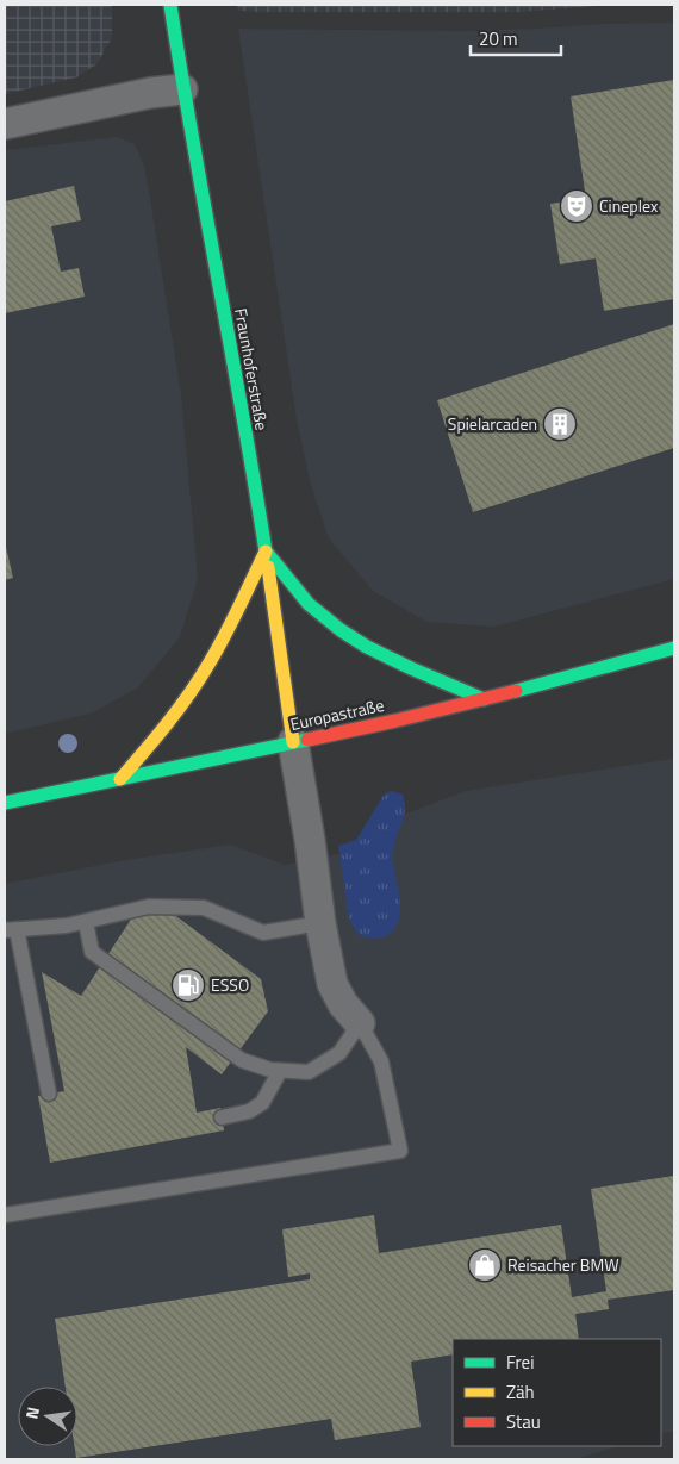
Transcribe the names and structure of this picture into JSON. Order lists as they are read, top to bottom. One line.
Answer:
{"streets":{"street":["Fraunhoferstraße","Europastraße"]},"crossings":[["Fraunhoferstraße","Europastraße"]],"places":{"theatre":["Cineplex"],"building":["Spielarcaden"],"fuel station":["ESSO"],"shop":["Reisacher BMW"]},"legend":["Frei","Zäh","Stau"],"scale_bar":"20 m","north":"left"}
